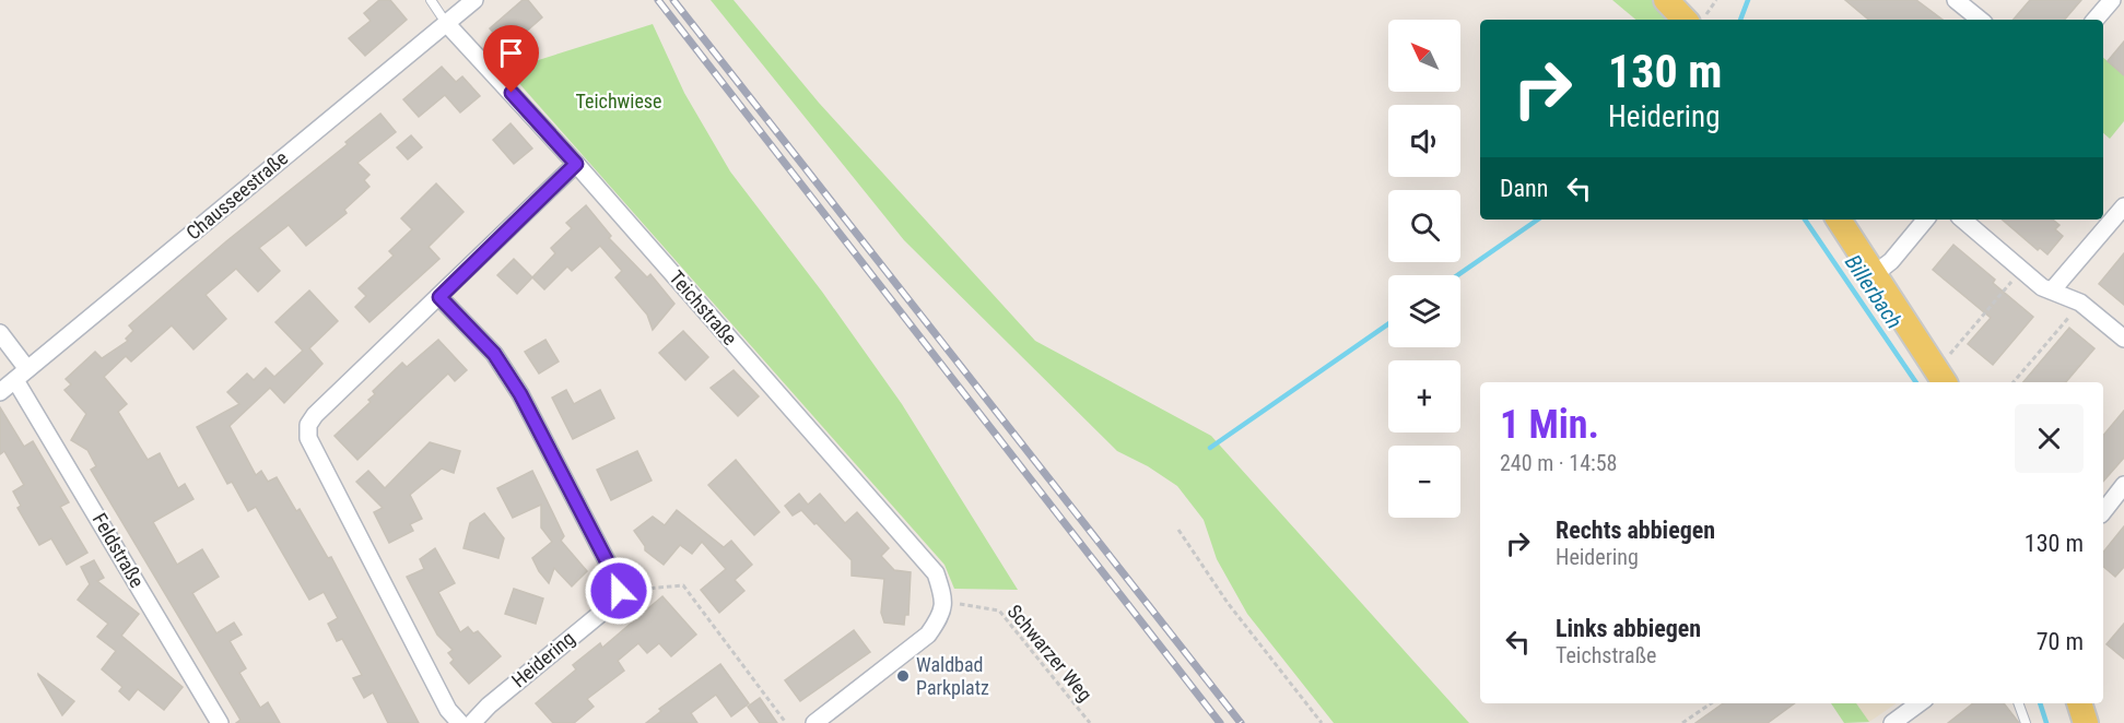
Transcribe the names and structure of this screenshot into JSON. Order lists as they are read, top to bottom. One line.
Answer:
{"streets":{"street":["Chausseestraße","Teichstraße","Feldstraße","Heidering"],"path":["Schwarzer Weg"]},"crossings":[["Chausseestraße","Teichstraße"],["Chausseestraße","Feldstraße"],["Teichstraße","Schwarzer Weg"]],"water":["Billerbach"],"parks":["Teichwiese"],"places":["Waldbad Parkplatz"],"north":"top left","page":{"map_buttons":["+","−"],"turn":["130 m","Heidering"],"then":"Dann","heading":["1 Min.","240 m · 14:58"],"list":[{"name":"Rechts abbiegen","note":"Heidering","value":"130 m"},{"name":"Links abbiegen","note":"Teichstraße","value":"70 m"}]}}
